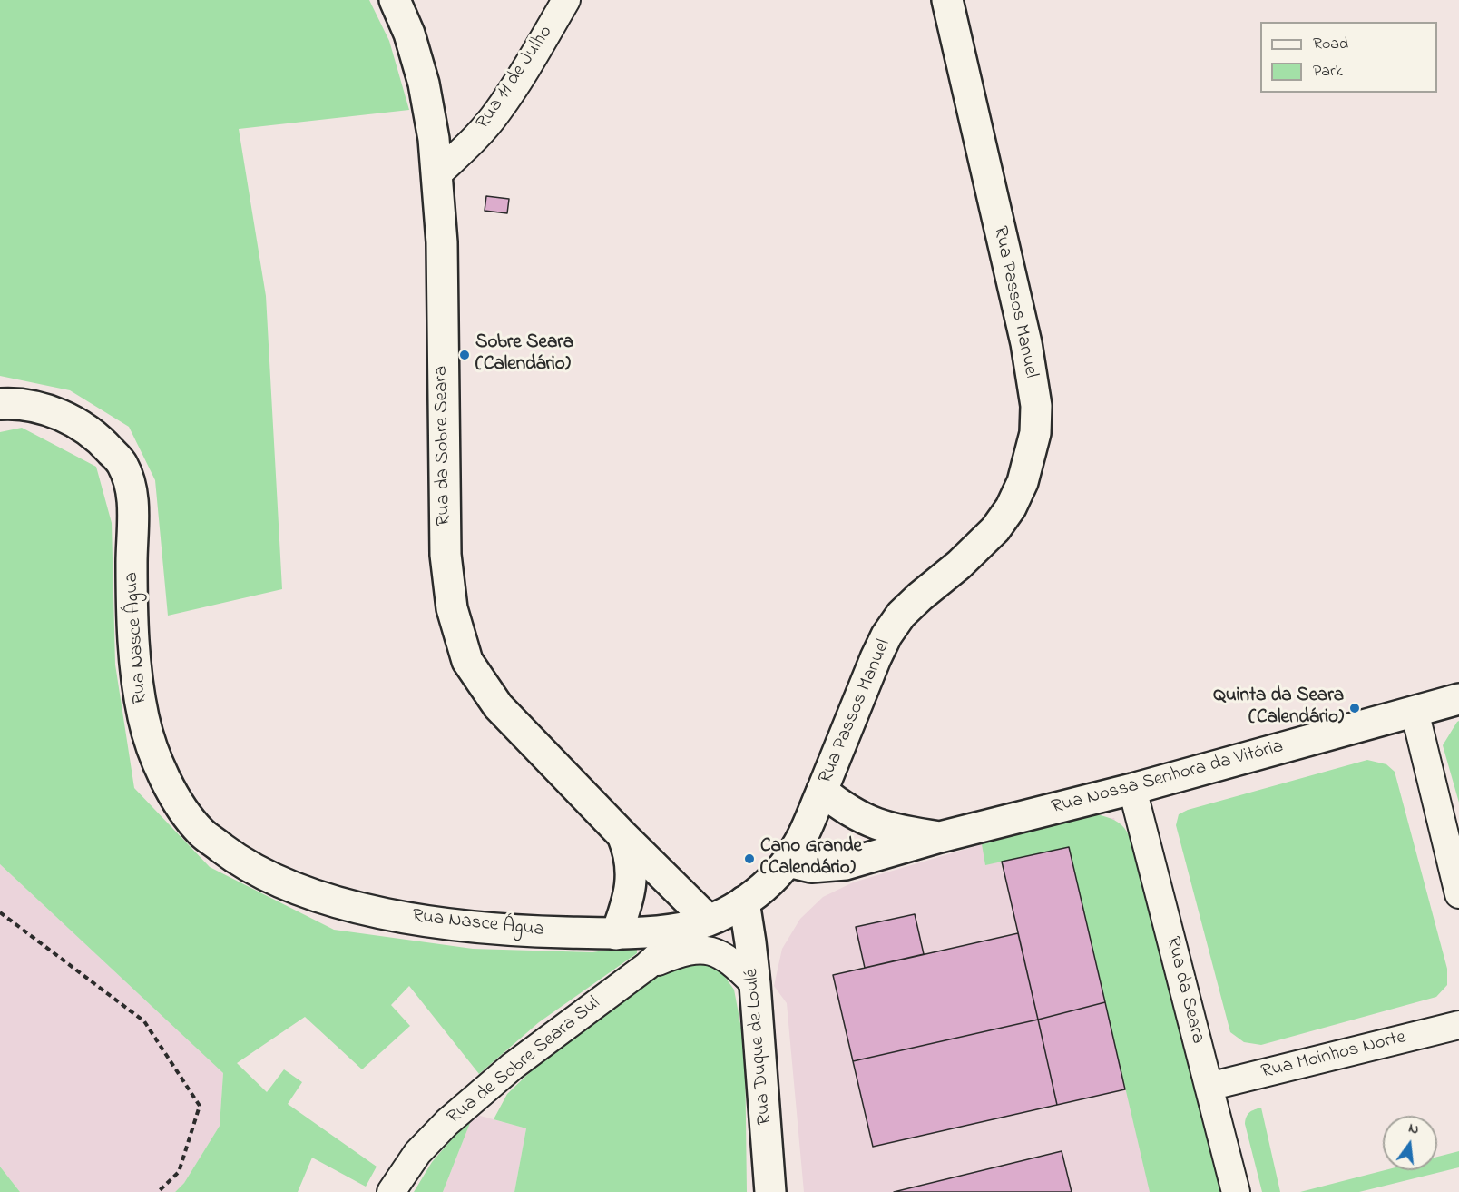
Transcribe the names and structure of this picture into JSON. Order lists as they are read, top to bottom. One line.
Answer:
{"streets":{"street":["Rua 11 de Julho","Rua Passos Manuel","Rua da Sobre Seara","Rua Nasce Água","Rua Nossa Senhora da Vitória","Rua da Seara","Rua Duque de Loulé","Rua Moinhos Norte","Rua de Sobre Seara Sul"]},"crossings":[["Rua 11 de Julho","Rua da Sobre Seara"],["Rua Passos Manuel","Rua da Sobre Seara"],["Rua Passos Manuel","Rua Nasce Água"],["Rua Passos Manuel","Rua Nossa Senhora da Vitória"],["Rua Passos Manuel","Rua Duque de Loulé"],["Rua Passos Manuel","Rua de Sobre Seara Sul"],["Rua da Sobre Seara","Rua Nasce Água"],["Rua da Sobre Seara","Rua de Sobre Seara Sul"],["Rua Nossa Senhora da Vitória","Rua da Seara"],["Rua da Seara","Rua Moinhos Norte"],["Rua Duque de Loulé","Rua de Sobre Seara Sul"]],"places":["Sobre Seara (Calendário)","Quinta da Seara (Calendário)","Cano Grande (Calendário)"],"legend":["Road","Park"],"north":"top"}
